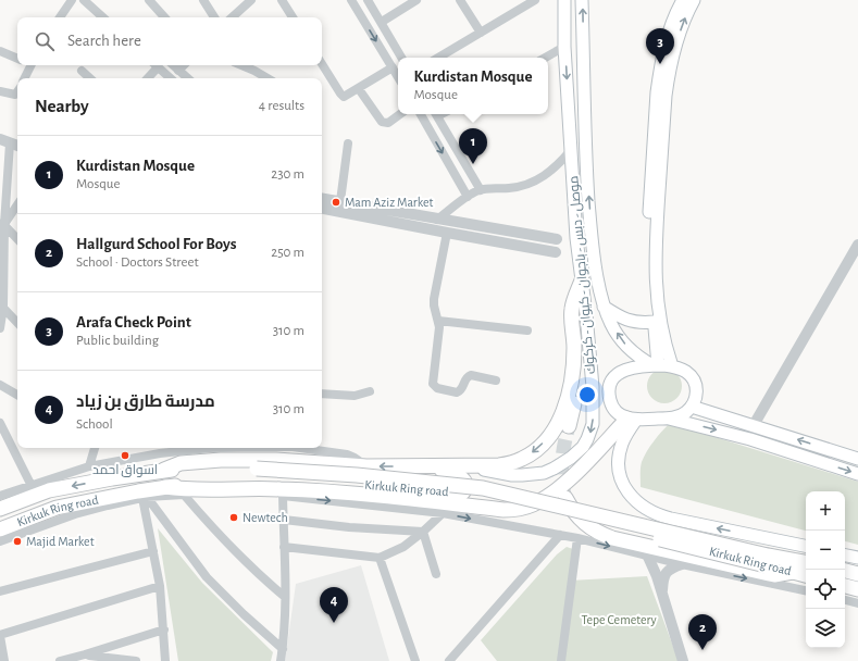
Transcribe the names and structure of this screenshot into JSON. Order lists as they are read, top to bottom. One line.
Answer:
{"streets":{"highway":["Kirkuk Ring road"],"main road":["موصل - دبس - باجوان - كيوان - كركوك"]},"parks":["Tepe Cemetery"],"places":["Mam Aziz Market","اسواق احمد","Newtech","Majid Market"],"page":{"search":"Search here","pins":["3","1","4","2"],"popup":["Kurdistan Mosque","Mosque"],"heading":["Nearby","4 results"],"list":[{"mark":"1","name":"Kurdistan Mosque","note":"Mosque","value":"230 m"},{"mark":"2","name":"Hallgurd School For Boys","note":"School · Doctors Street","value":"250 m"},{"mark":"3","name":"Arafa Check Point","note":"Public building","value":"310 m"},{"mark":"4","name":"مدرسة طارق بن زياد","note":"School","value":"310 m"}],"map_buttons":["+","−"]}}
